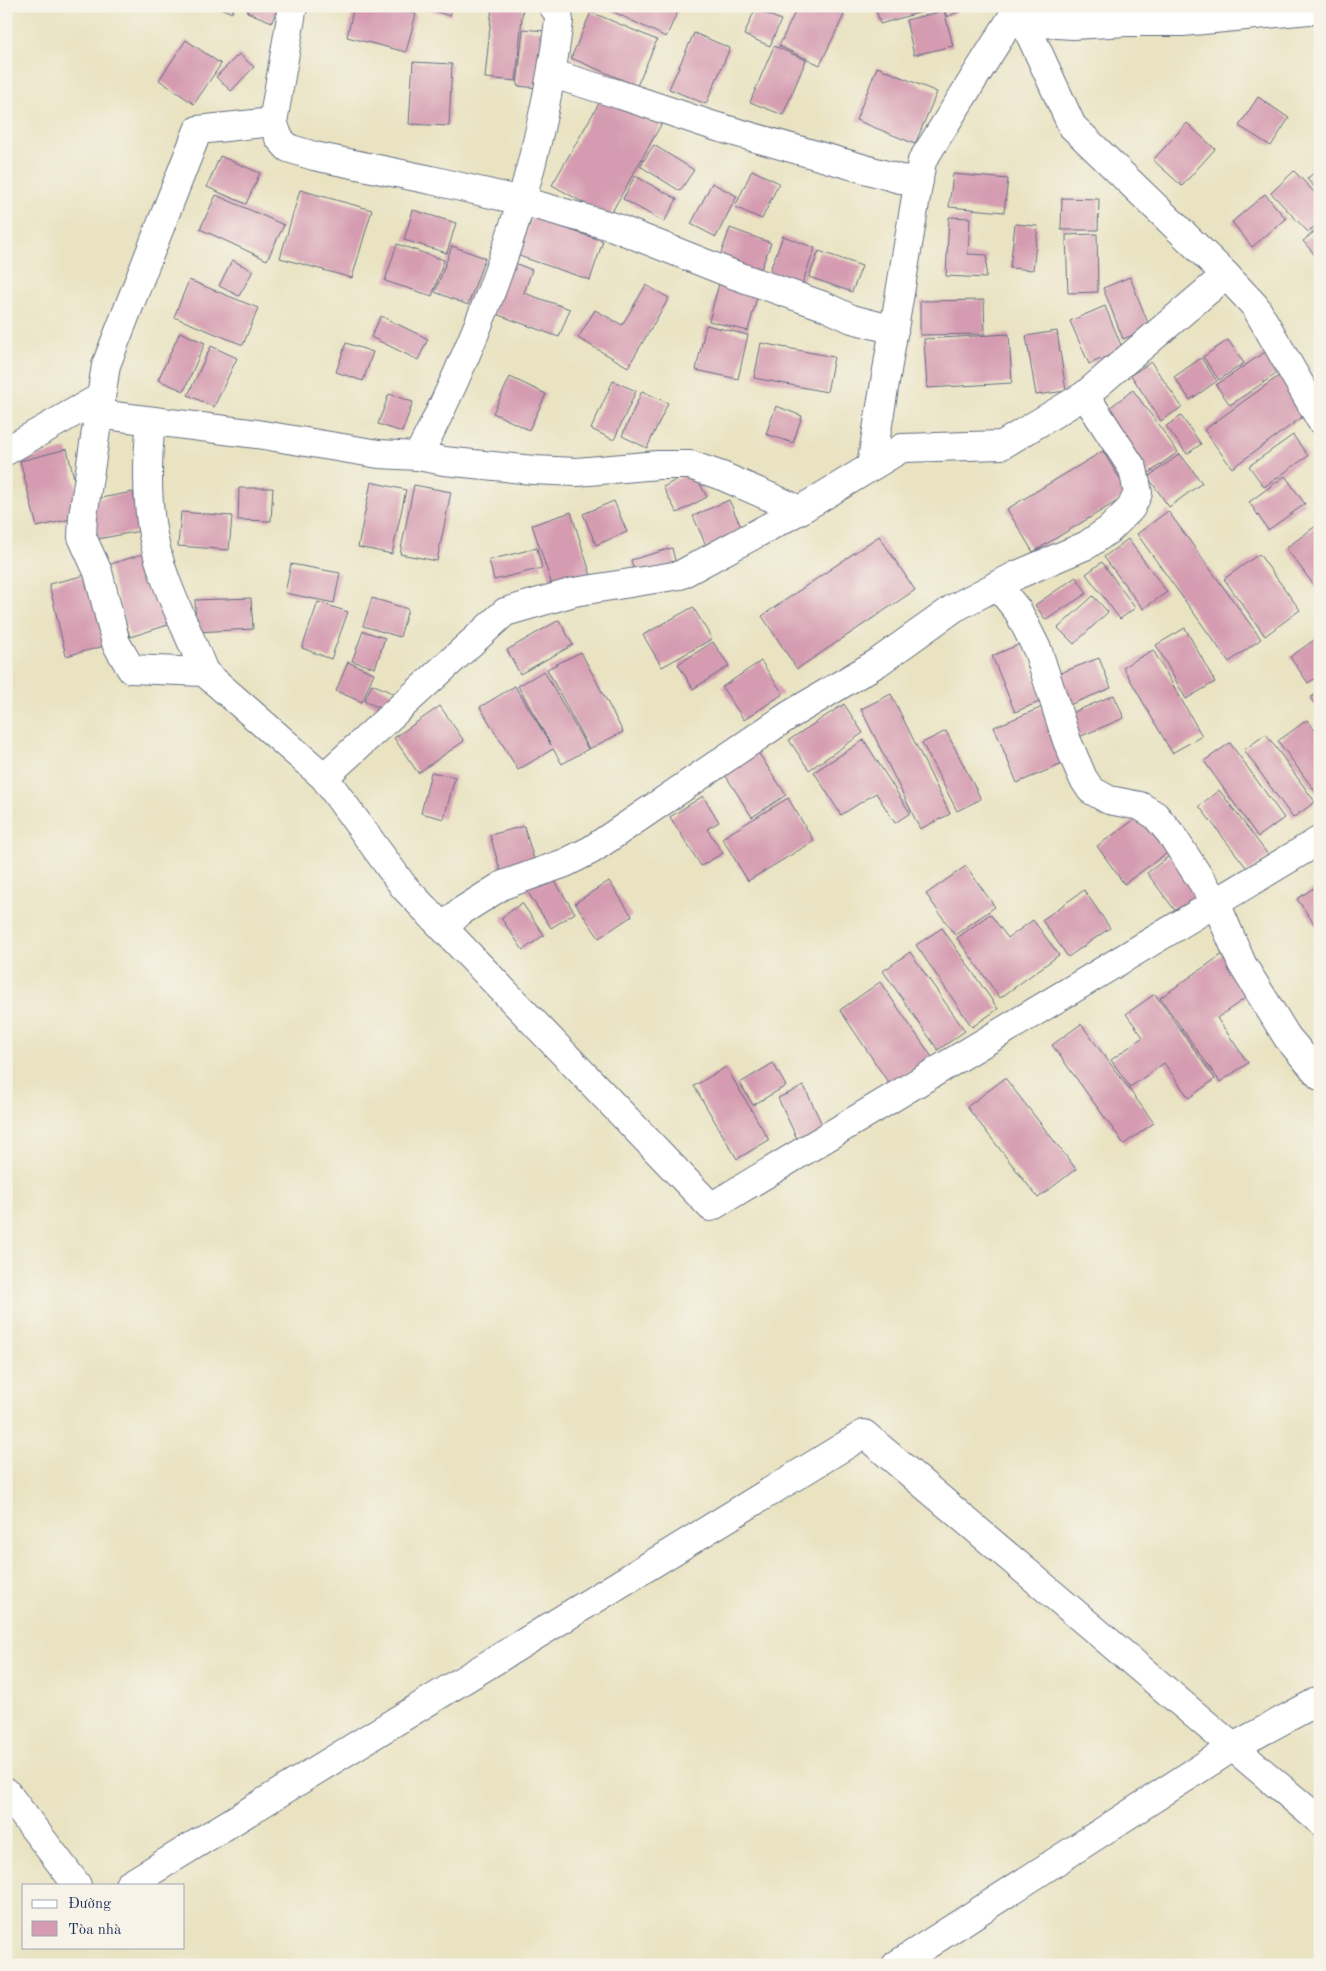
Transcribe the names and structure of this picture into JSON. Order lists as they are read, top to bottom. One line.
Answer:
{"legend":["Đường","Tòa nhà"]}
